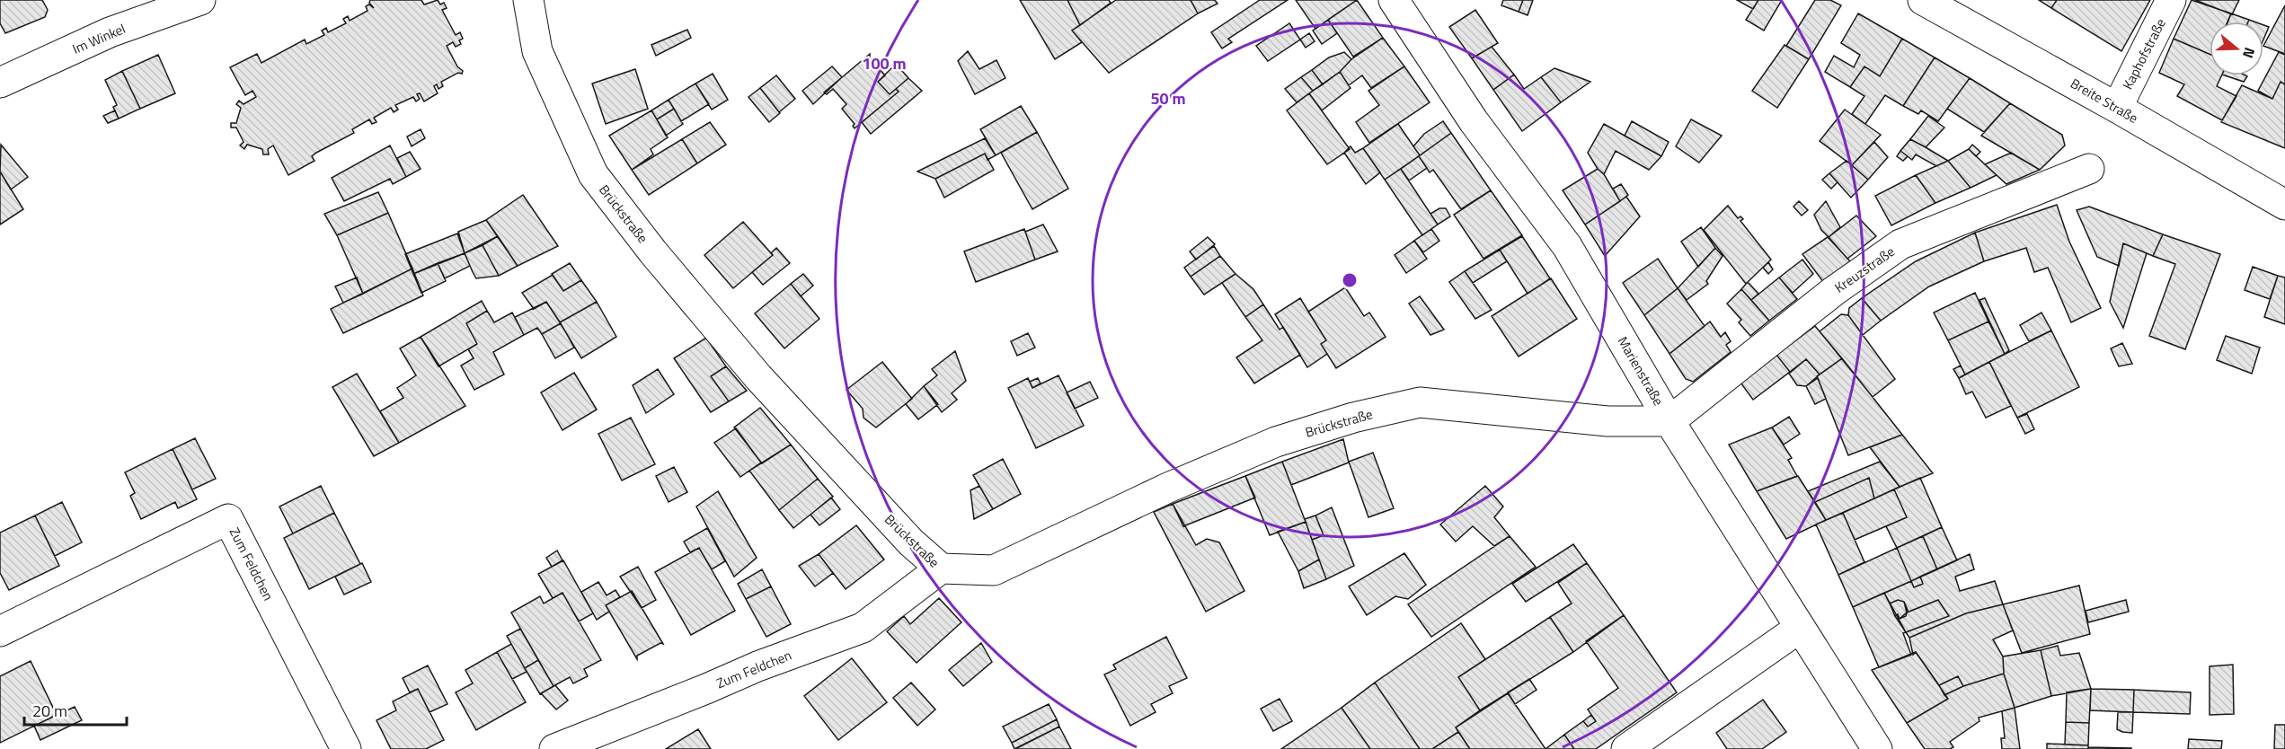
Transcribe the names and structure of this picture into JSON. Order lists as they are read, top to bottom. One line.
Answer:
{"streets":{"street":["Im Winkel","Kaphofstraße","Breite Straße","Brückstraße","Kreuzstraße","Marienstraße","Zum Feldchen"]},"crossings":[["Kaphofstraße","Breite Straße"],["Brückstraße","Kreuzstraße"],["Brückstraße","Marienstraße"],["Brückstraße","Zum Feldchen"],["Kreuzstraße","Marienstraße"]],"scale_bar":"20 m","north":"right","rings":["100 m","50 m"]}
